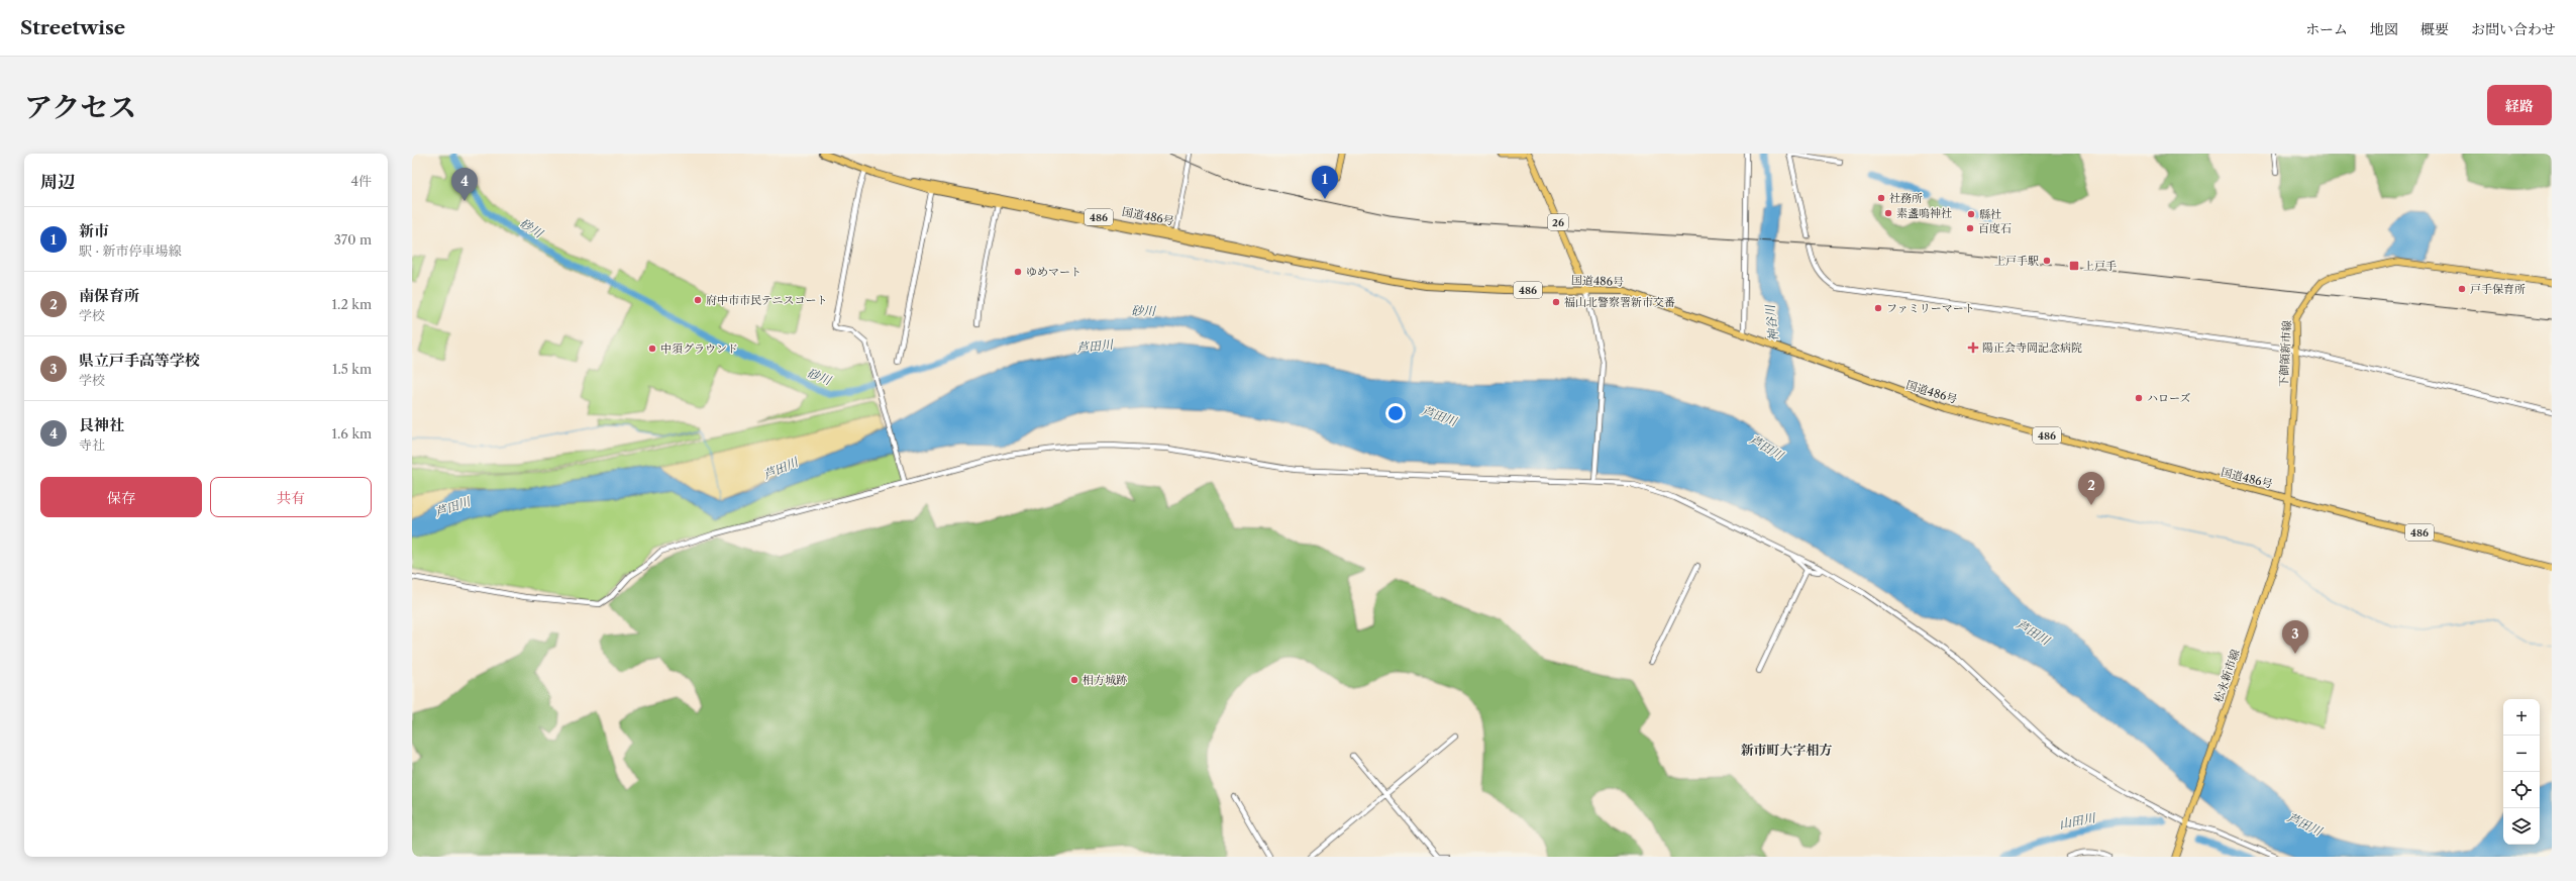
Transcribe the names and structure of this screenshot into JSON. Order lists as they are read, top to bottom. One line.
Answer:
{"streets":{"highway":["国道486号","486"],"main road":["26","下御領新市線","松永新市線"]},"crossings":[["国道486号","26"],["国道486号","下御領新市線"],["国道486号","松永新市線"],["下御領新市線","松永新市線"]],"districts":["新市町大字相方"],"water":["砂川","神谷川","芦田川","山田川"],"places":{"other":["社務所","素盞嗚神社","縣社","百度石","上戸手駅","ゆめマート","戸手保育所","府中市市民テニスコート","福山北警察署新市交番","ファミリーマート","中須グラウンド","ハローズ","相方城跡"],"transit":["上戸手"],"health":["陽正会寺岡記念病院"]},"page":{"header":"Streetwise","nav":["ホーム","地図","概要","お問い合わせ"],"title":"アクセス","buttons":["経路",["保存","共有"]],"heading":["周辺","4件"],"pins":["1","4","2","3"],"list":[{"mark":"1","name":"新市","note":"駅 · 新市停車場線","value":"370 m"},{"mark":"2","name":"南保育所","note":"学校","value":"1.2 km"},{"mark":"3","name":"県立戸手高等学校","note":"学校","value":"1.5 km"},{"mark":"4","name":"艮神社","note":"寺社","value":"1.6 km"}],"map_buttons":["+","−"]}}
